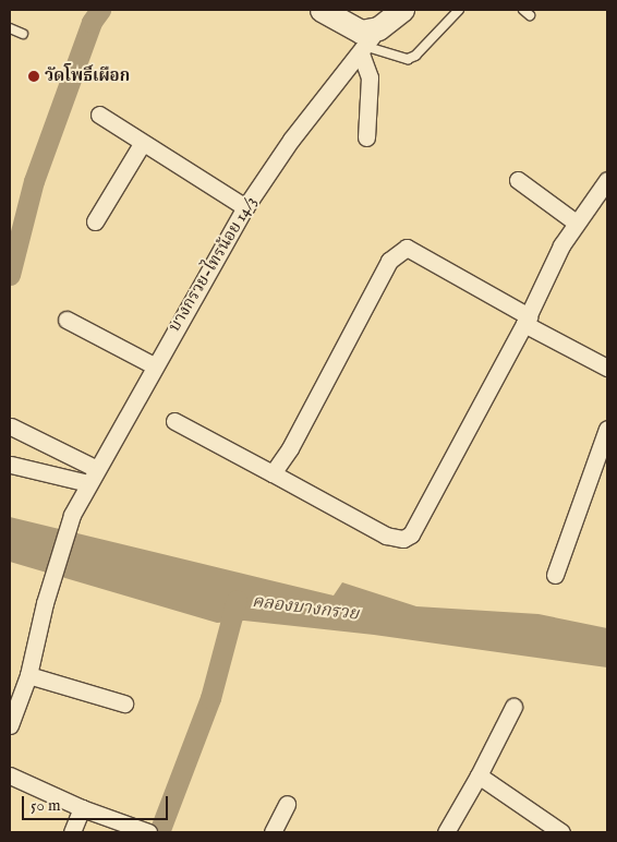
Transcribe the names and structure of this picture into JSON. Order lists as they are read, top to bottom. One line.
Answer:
{"streets":{"street":["บางกรวย-ไทรน้อย 14/3"]},"water":["คลองบางกรวย"],"places":["วัดโพธิ์เผือก"],"scale_bar":"50 m"}
